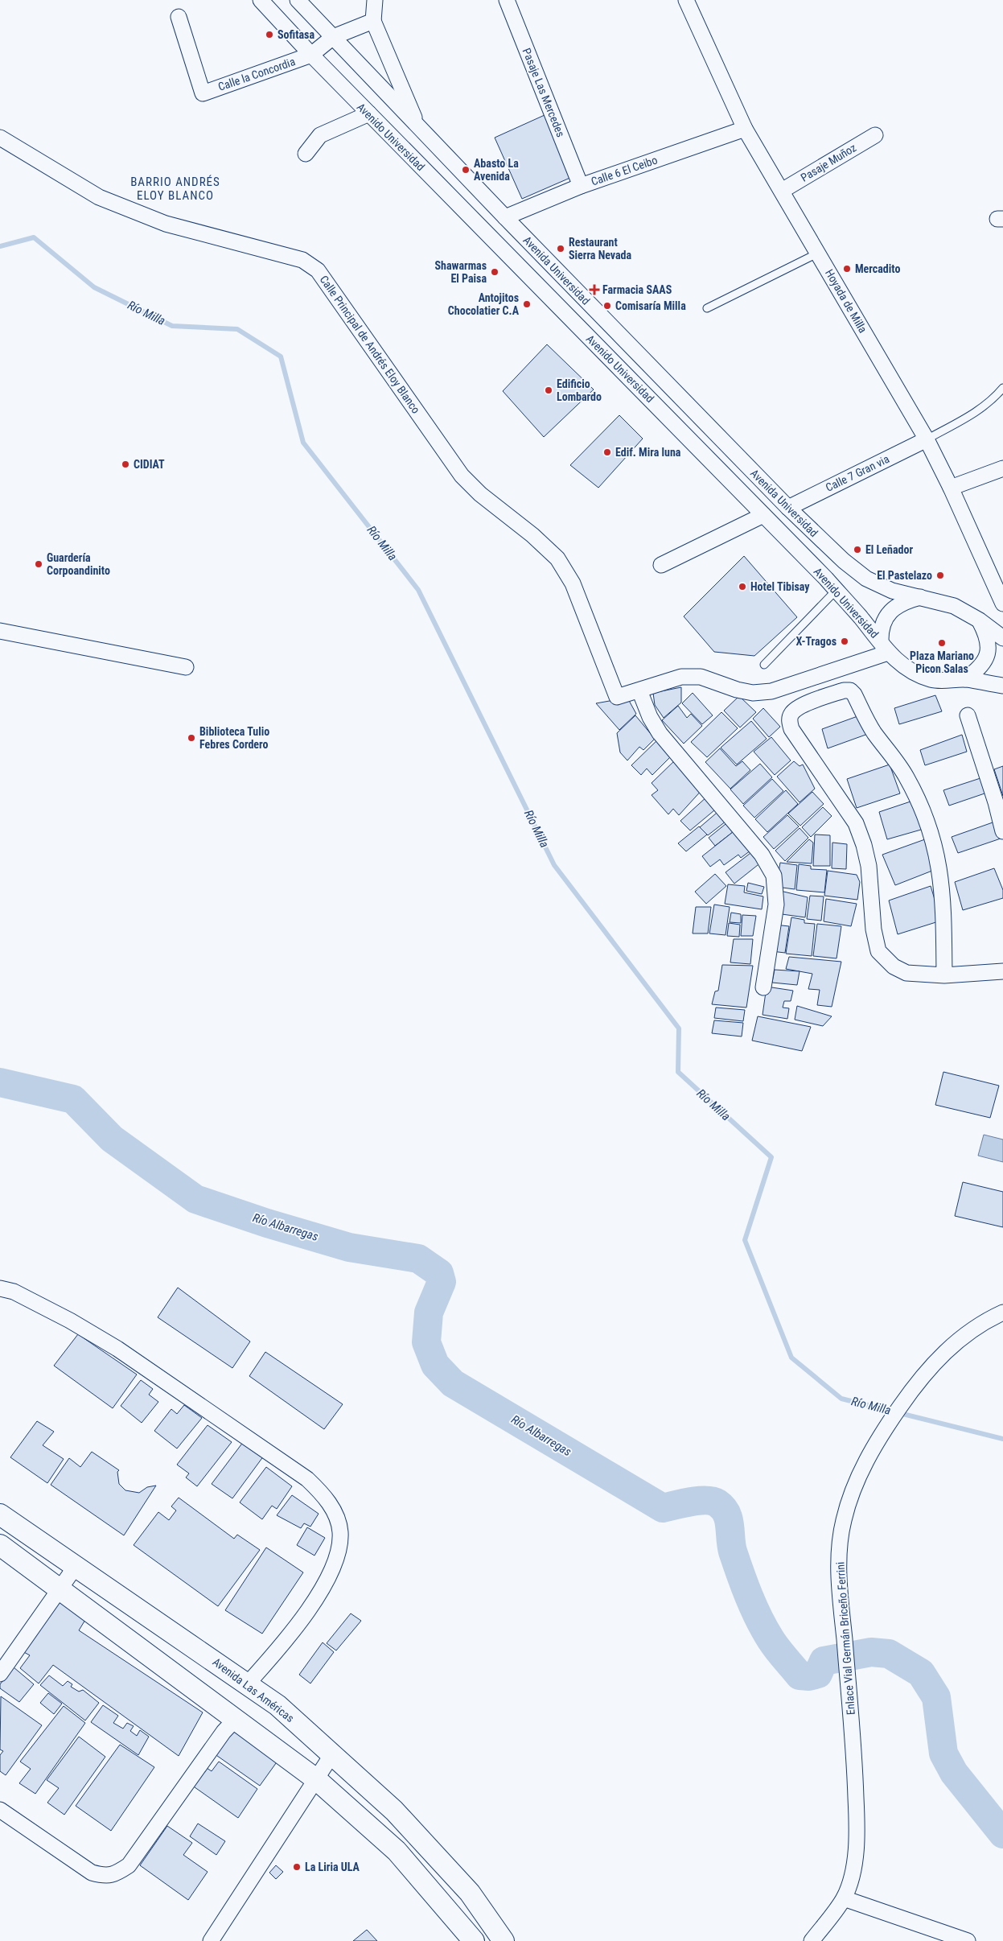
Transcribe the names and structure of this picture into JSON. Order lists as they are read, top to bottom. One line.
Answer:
{"streets":{"street":["Calle la Concordia","Pasaje Las Mercedes","Avenido Universidad","Pasaje Muñoz","Calle 6 El Ceibo","Avenida Universidad","Hoyada de Milla","Calle Principal de Andrés Eloy Blanco","Calle 7 Gran via","Enlace Vial Germán Briceño Ferrini","Avenida Las Américas"]},"crossings":[["Calle la Concordia","Avenido Universidad"],["Calle la Concordia","Avenida Universidad"],["Pasaje Las Mercedes","Calle 6 El Ceibo"],["Avenido Universidad","Avenida Universidad"],["Pasaje Muñoz","Hoyada de Milla"],["Calle 6 El Ceibo","Avenida Universidad"],["Calle 6 El Ceibo","Hoyada de Milla"],["Avenida Universidad","Calle 7 Gran via"],["Hoyada de Milla","Calle 7 Gran via"]],"districts":["BARRIO ANDRÉS ELOY BLANCO"],"water":["Río Milla","Río Albarregas"],"places":{"other":["Sofitasa","Abasto La Avenida","Restaurant Sierra Nevada","Mercadito","Shawarmas El Paisa","Antojitos Chocolatier C.A","Comisaría Milla","Edificio Lombardo","Edif. Mira luna","CIDIAT","El Leñador","Guardería Corpoandinito","El Pastelazo","Hotel Tibisay","X-Tragos","Plaza Mariano Picon Salas","Biblioteca Tulio Febres Cordero","La Liria ULA"],"health":["Farmacia SAAS"]}}
